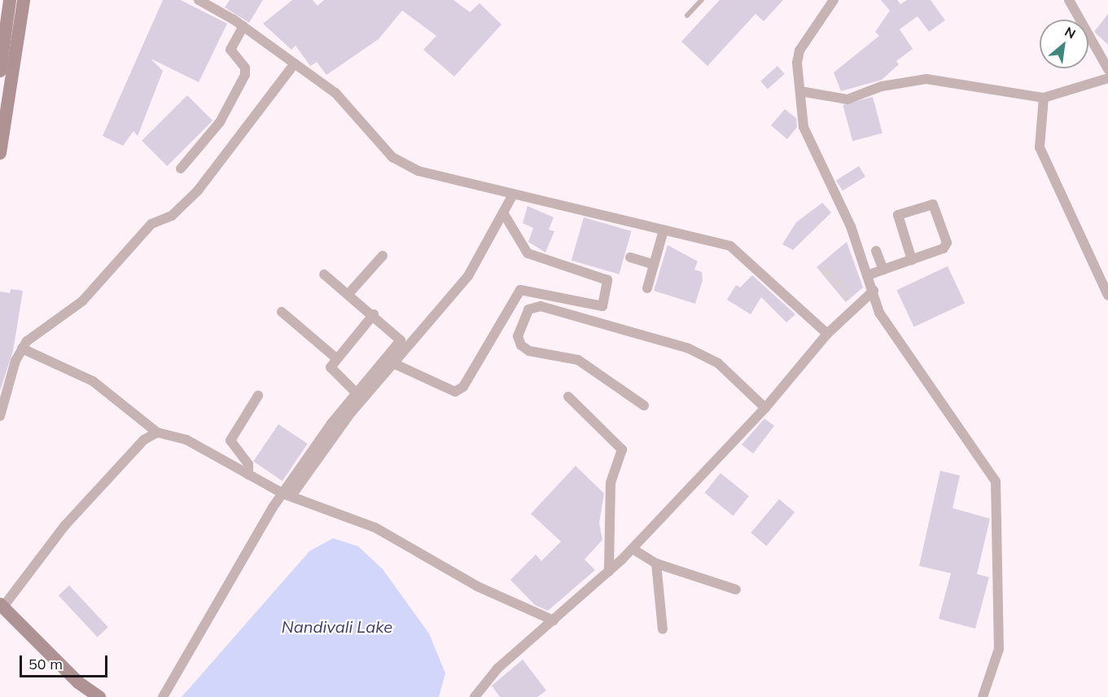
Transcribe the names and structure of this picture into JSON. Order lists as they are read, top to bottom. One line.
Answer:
{"water":["Nandivali Lake"],"scale_bar":"50 m","north":"top right"}
